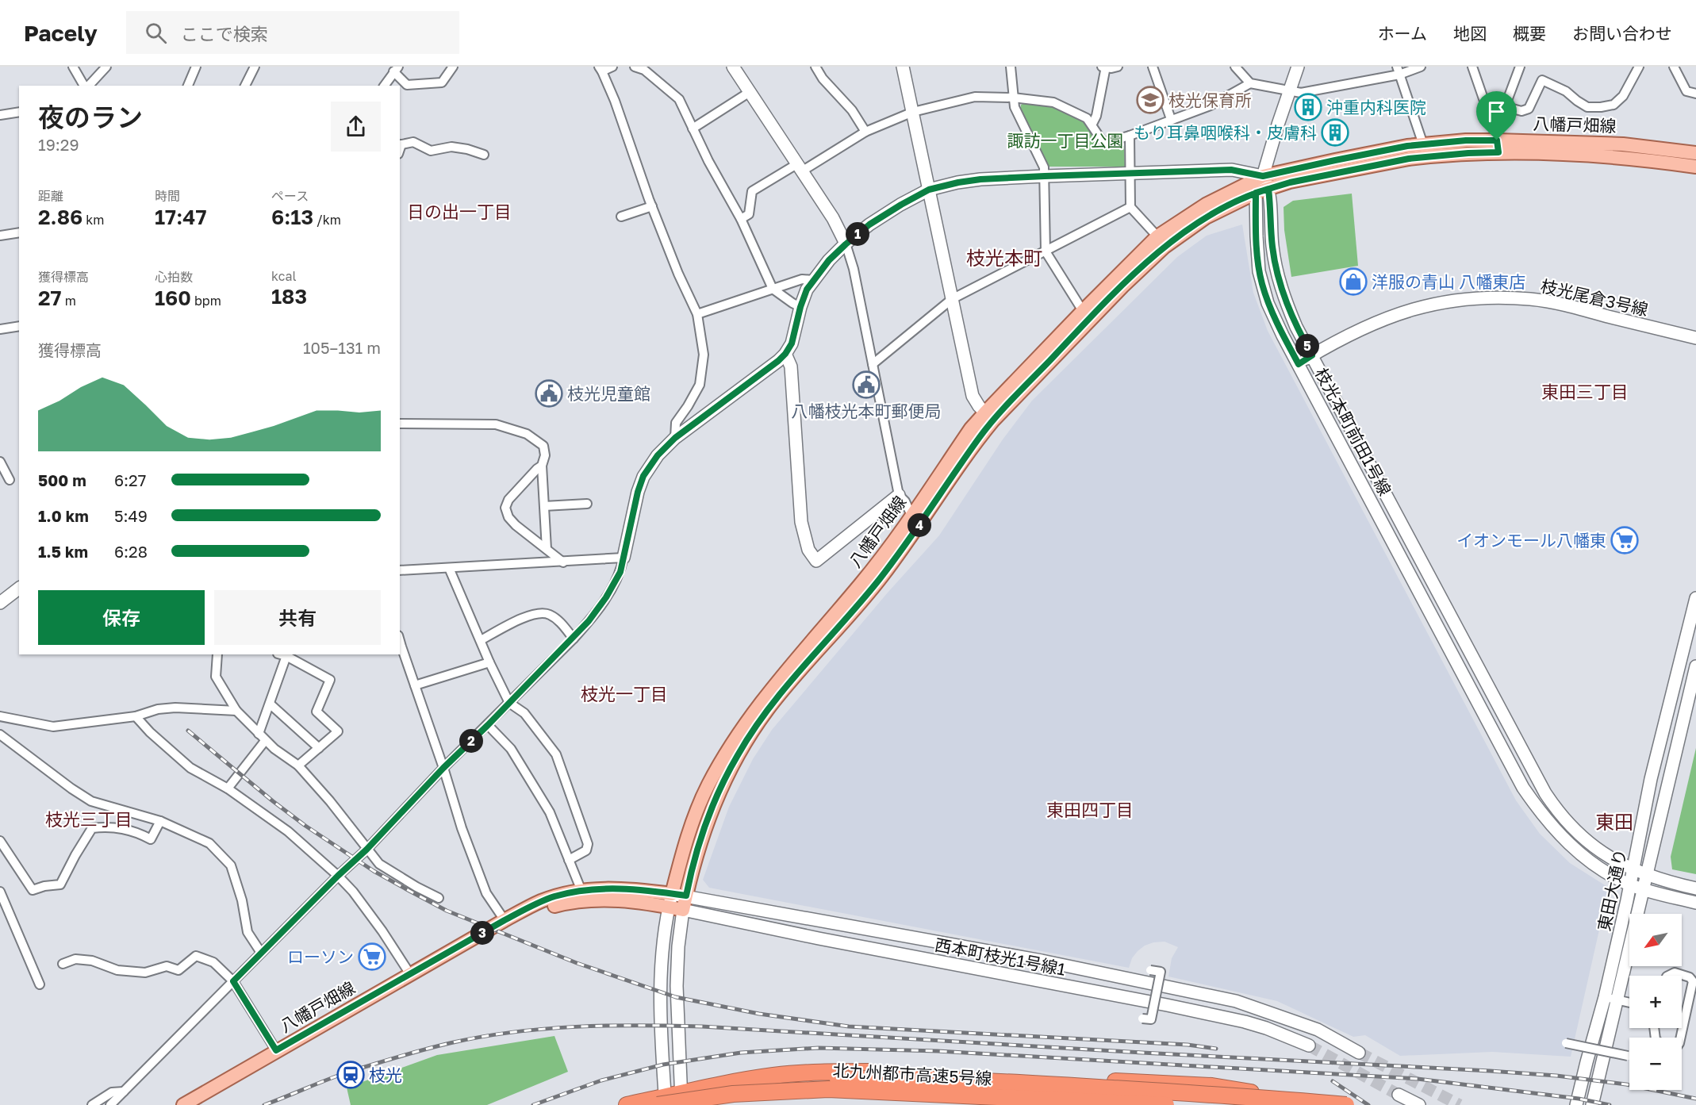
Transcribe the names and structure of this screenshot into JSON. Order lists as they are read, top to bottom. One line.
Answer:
{"streets":{"highway":["北九州都市高速5号線"],"main road":["八幡戸畑線"],"street":["枝光尾倉3号線","枝光本町前田1号線","東田大通り","西本町枝光1号線1"]},"crossings":[["八幡戸畑線","枝光本町前田1号線"],["八幡戸畑線","西本町枝光1号線1"],["枝光尾倉3号線","枝光本町前田1号線"],["枝光本町前田1号線","東田大通り"]],"districts":["日の出一丁目","枝光本町","東田三丁目","枝光一丁目","東田四丁目","枝光三丁目","東田"],"parks":["諏訪一丁目公園"],"places":{"school or university":["枝光保育所"],"building":["沖重内科医院","もり耳鼻咽喉科・皮膚科"],"shop":["洋服の青山 八幡東店"],"public building":["八幡枝光本町郵便局","枝光児童館"],"supermarket":["イオンモール八幡東","ローソン"],"station":["枝光"]},"north":"bottom left","page":{"header":"Pacely","search":"ここで検索","nav":["ホーム","地図","概要","お問い合わせ"],"heading":["夜のラン","19:29"],"stats":[["距離","2.86 km"],["時間","17:47"],["ペース","6:13 /km"],["獲得標高","27 m"],["心拍数","160 bpm"],["kcal","183"]],"pins":["1","5","4","2","3"],"chart":["獲得標高","105–131 m"],"list":[{"name":"500 m","note":"6:27"},{"name":"1.0 km","note":"5:49"},{"name":"1.5 km","note":"6:28"}],"buttons":["保存","共有"],"map_buttons":["+","−"]}}
